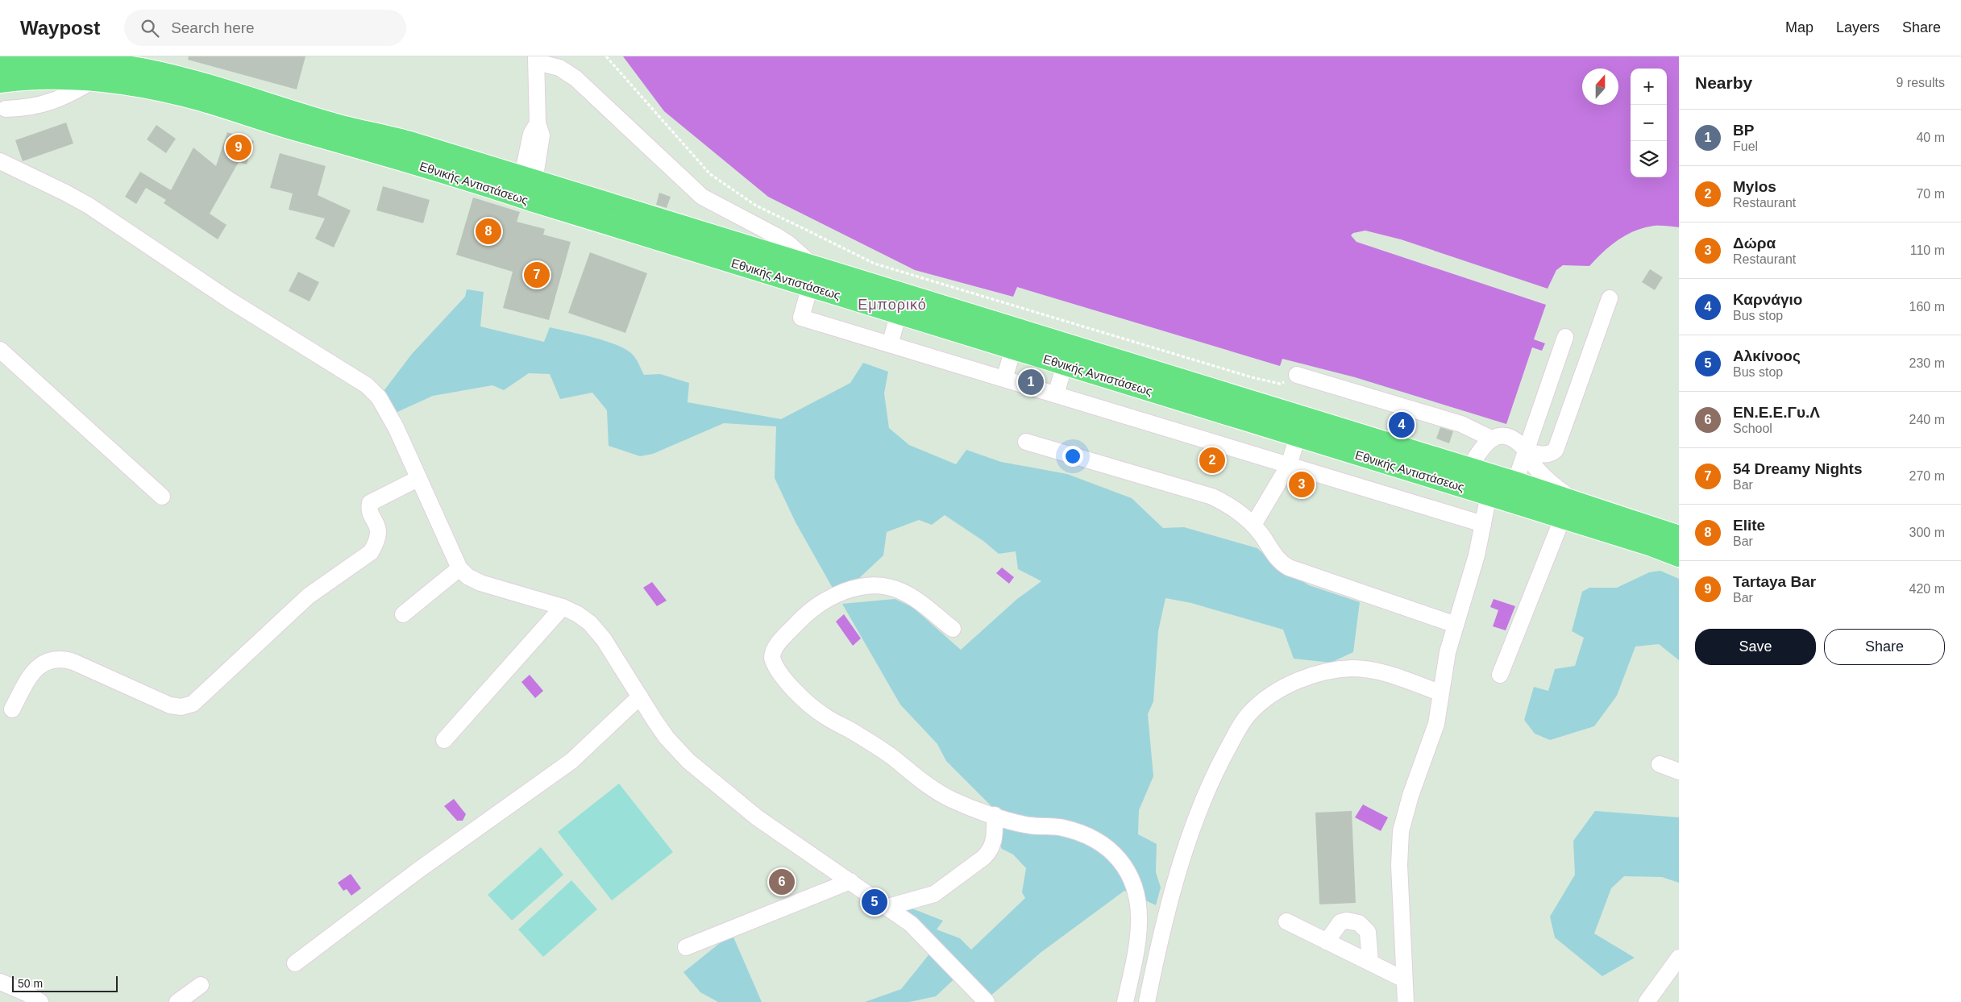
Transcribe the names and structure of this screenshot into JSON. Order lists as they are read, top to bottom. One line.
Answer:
{"streets":{"main road":["Εθνικής Αντιστάσεως"]},"districts":["Εμπορικό"],"scale_bar":"50 m","north":"top","page":{"header":"Waypost","search":"Search here","nav":["Map","Layers","Share"],"heading":["Nearby","9 results"],"map_buttons":["+","−"],"list":[{"mark":"1","name":"BP","note":"Fuel","value":"40 m"},{"mark":"2","name":"Mylos","note":"Restaurant","value":"70 m"},{"mark":"3","name":"Δώρα","note":"Restaurant","value":"110 m"},{"mark":"4","name":"Καρνάγιο","note":"Bus stop","value":"160 m"},{"mark":"5","name":"Αλκίνοος","note":"Bus stop","value":"230 m"},{"mark":"6","name":"ΕΝ.Ε.Ε.Γυ.Λ","note":"School","value":"240 m"},{"mark":"7","name":"54 Dreamy Nights","note":"Bar","value":"270 m"},{"mark":"8","name":"Elite","note":"Bar","value":"300 m"},{"mark":"9","name":"Tartaya Bar","note":"Bar","value":"420 m"}],"pins":["9","8","7","1","4","2","3","6","5"],"buttons":["Save","Share"],"scale":"50 m"}}
